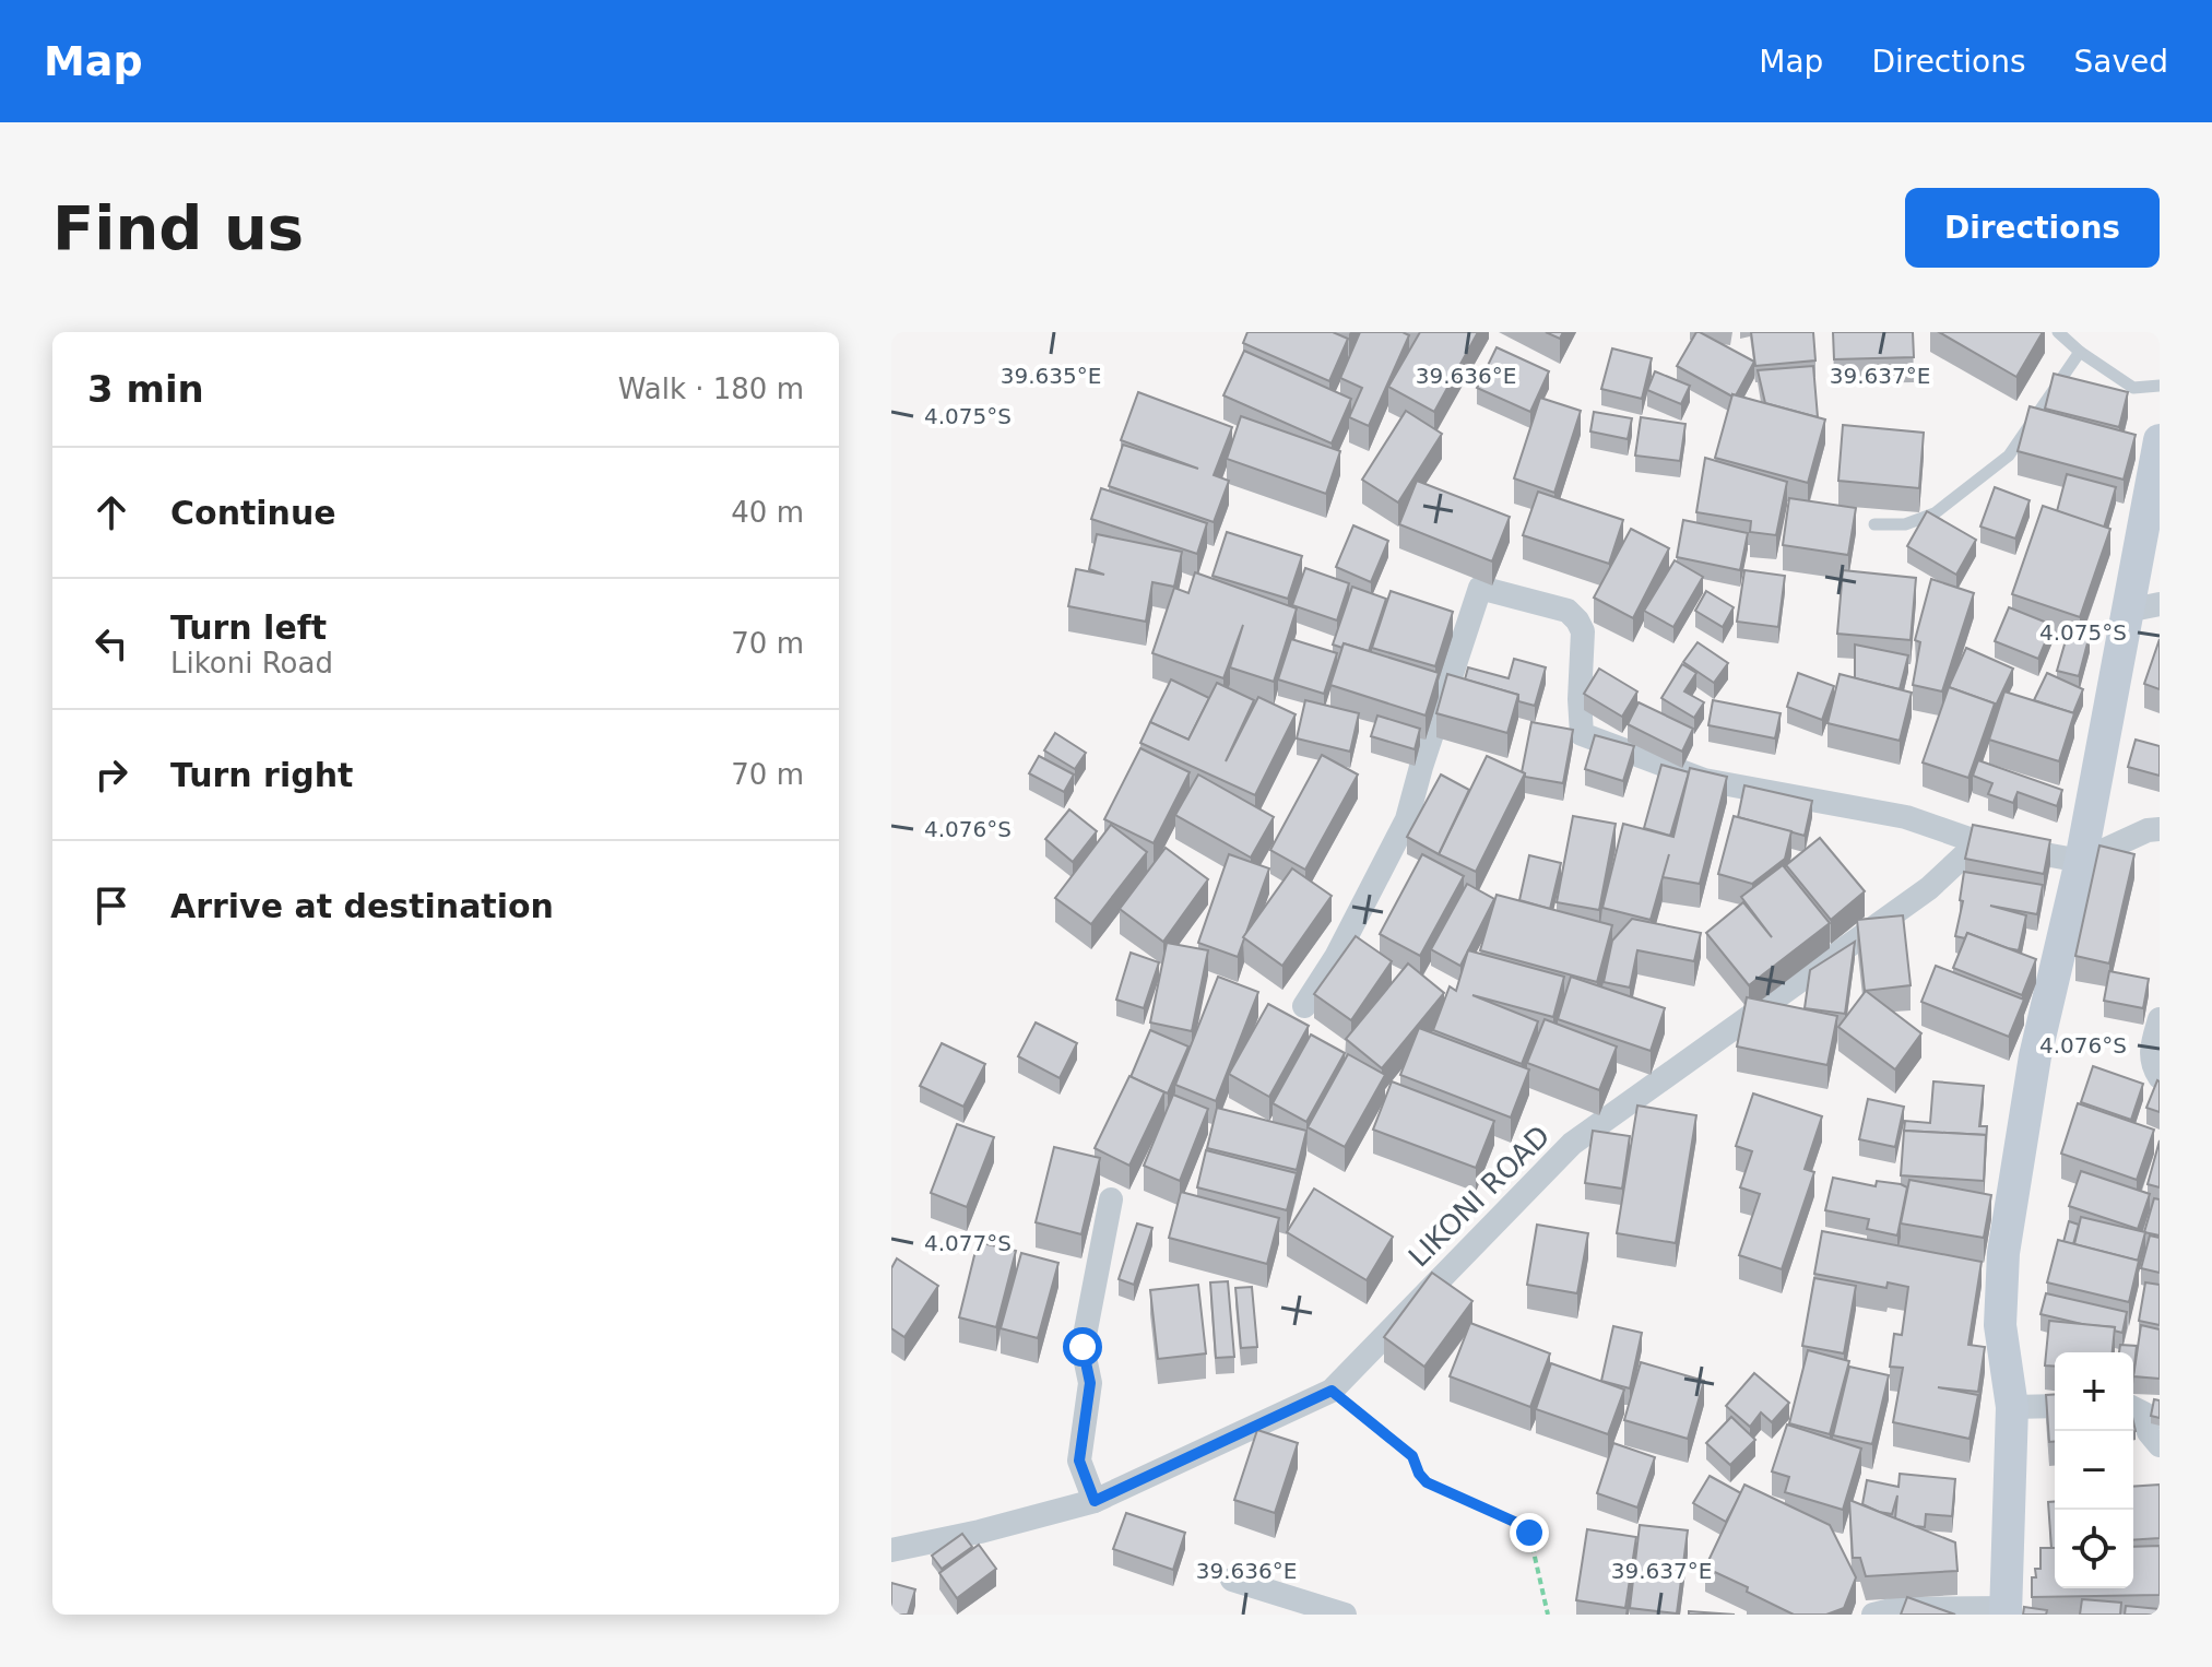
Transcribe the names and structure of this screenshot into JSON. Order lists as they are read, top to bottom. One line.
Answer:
{"streets":{"street":["LIKONI ROAD"]},"page":{"header":"Map","nav":["Map","Directions","Saved"],"buttons":"Directions","title":"Find us","heading":["3 min","Walk · 180 m"],"list":[["Continue","40 m"],["Turn left","Likoni Road","70 m"],["Turn right","70 m"],"Arrive at destination"],"map_buttons":["+","−"]},"coordinates":["39.636°E","39.637°E","39.635°E","4.075°S","4.076°S","4.077°S"]}
